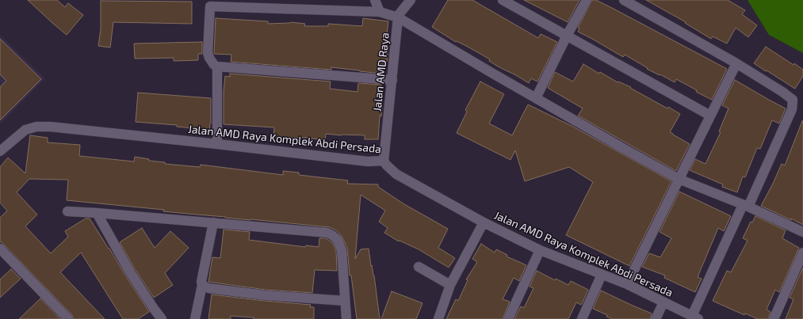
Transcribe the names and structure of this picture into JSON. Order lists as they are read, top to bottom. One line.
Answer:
{"streets":{"street":["Jalan AMD Raya","Jalan AMD Raya Komplek Abdi Persada"]},"crossings":[["Jalan AMD Raya","Jalan AMD Raya Komplek Abdi Persada"]]}
